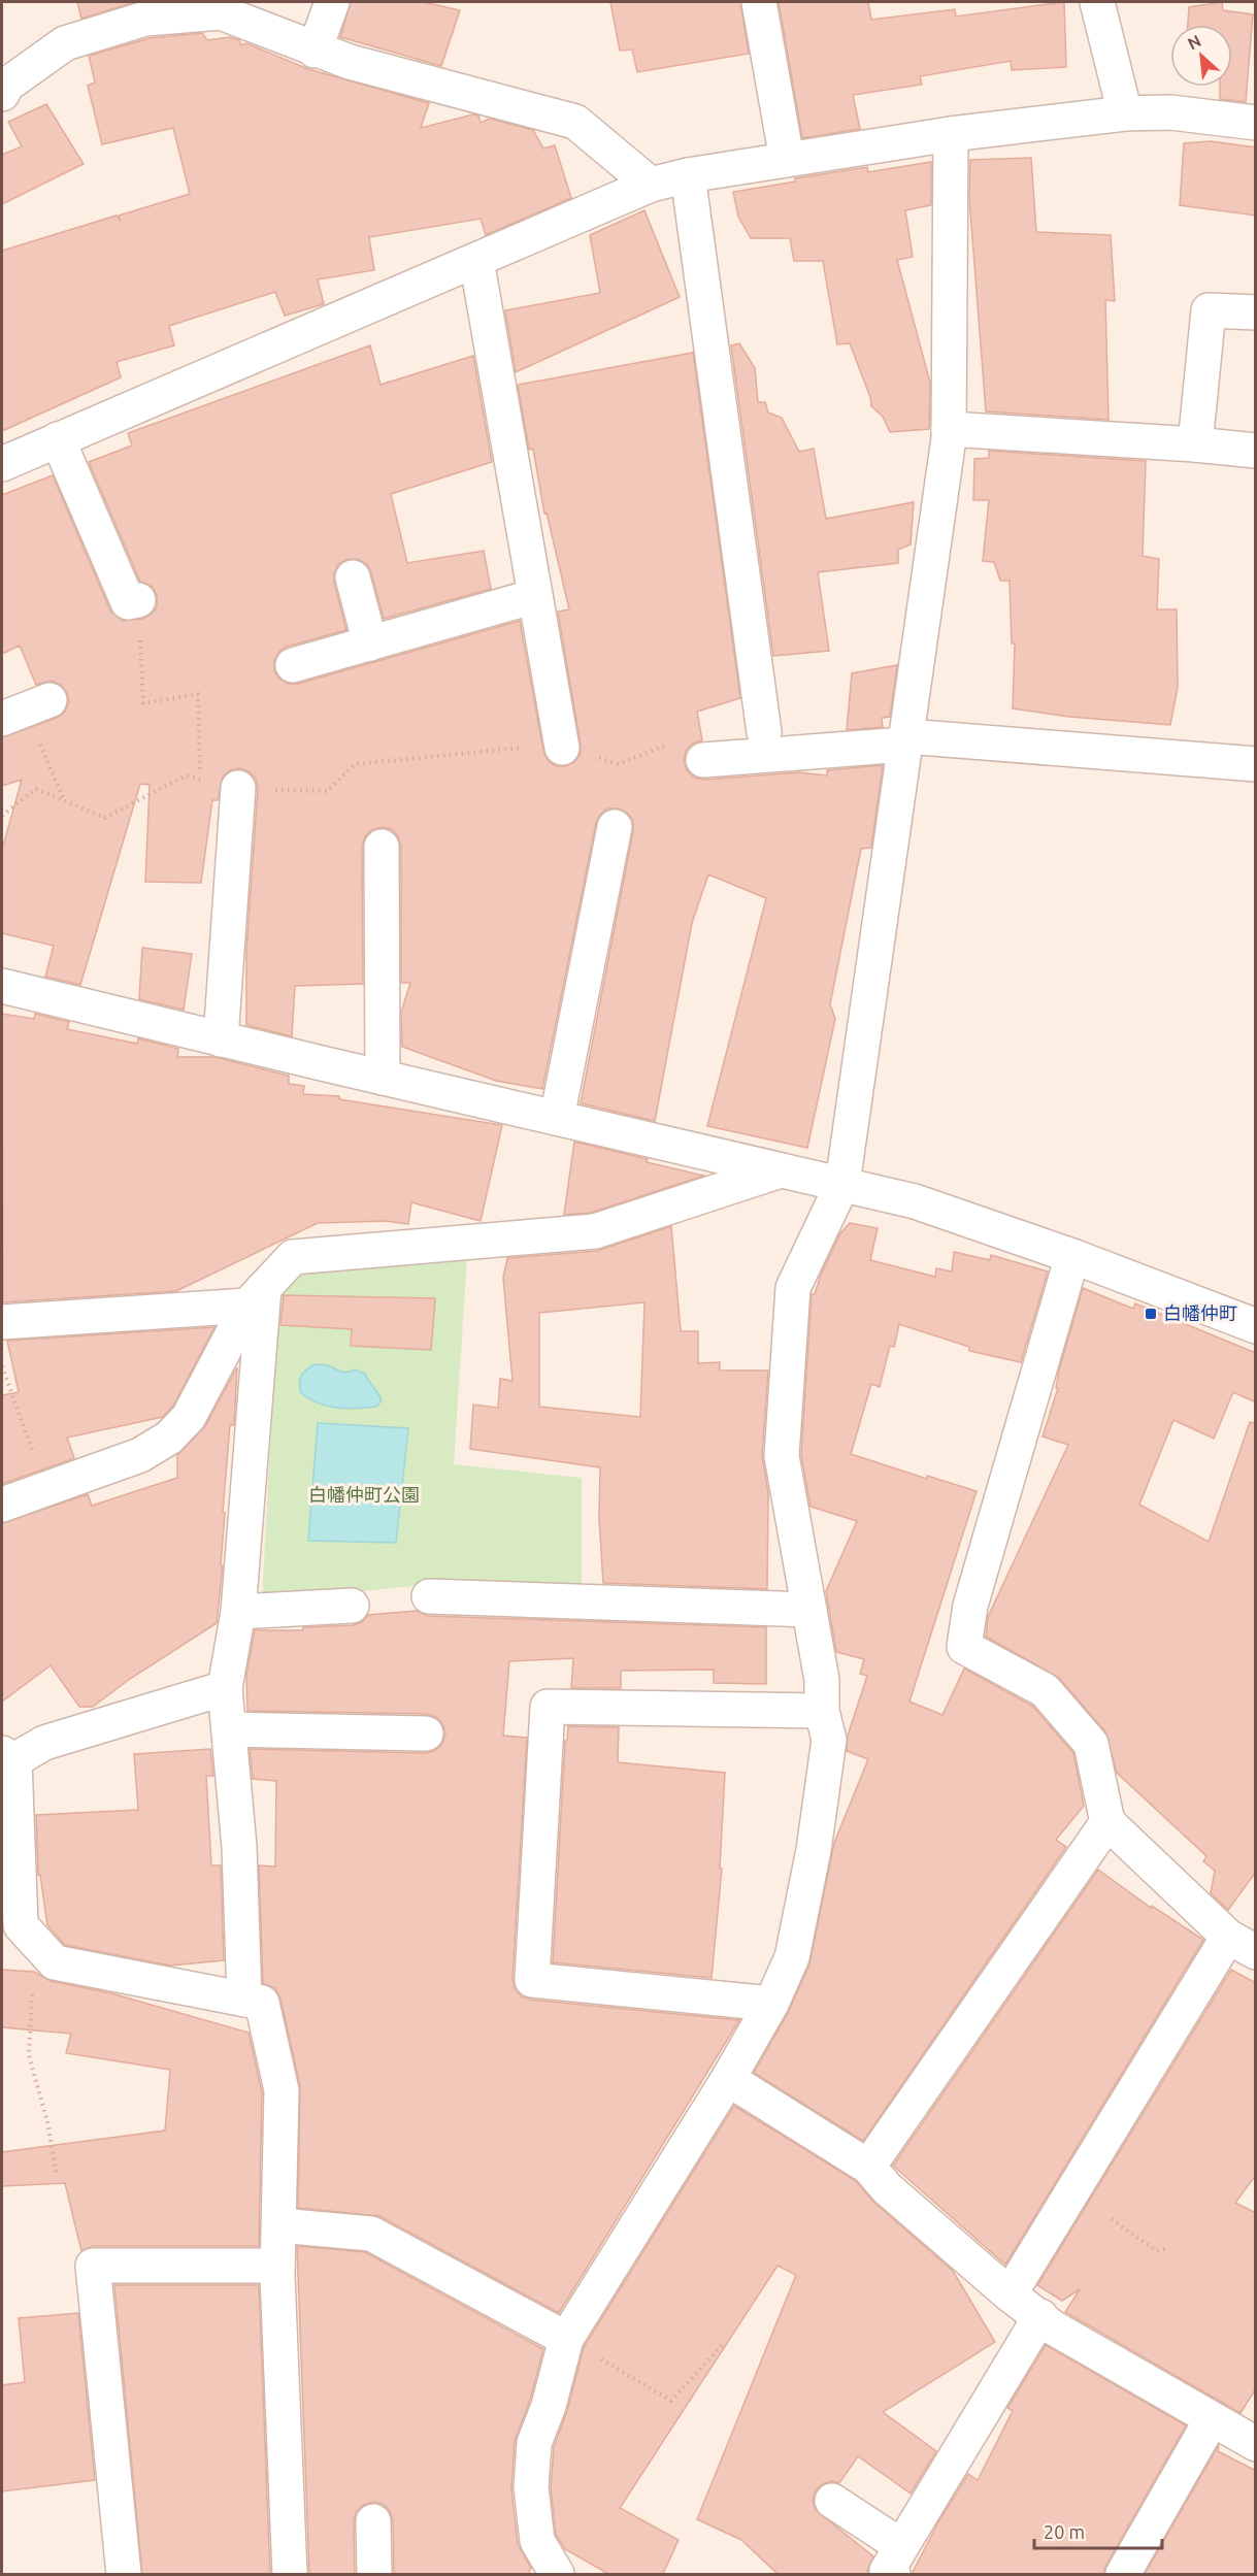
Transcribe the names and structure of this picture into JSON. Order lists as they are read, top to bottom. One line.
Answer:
{"parks":["白幡仲町公園"],"places":{"transit":["白幡仲町"]},"scale_bar":"20 m","north":"top left"}
